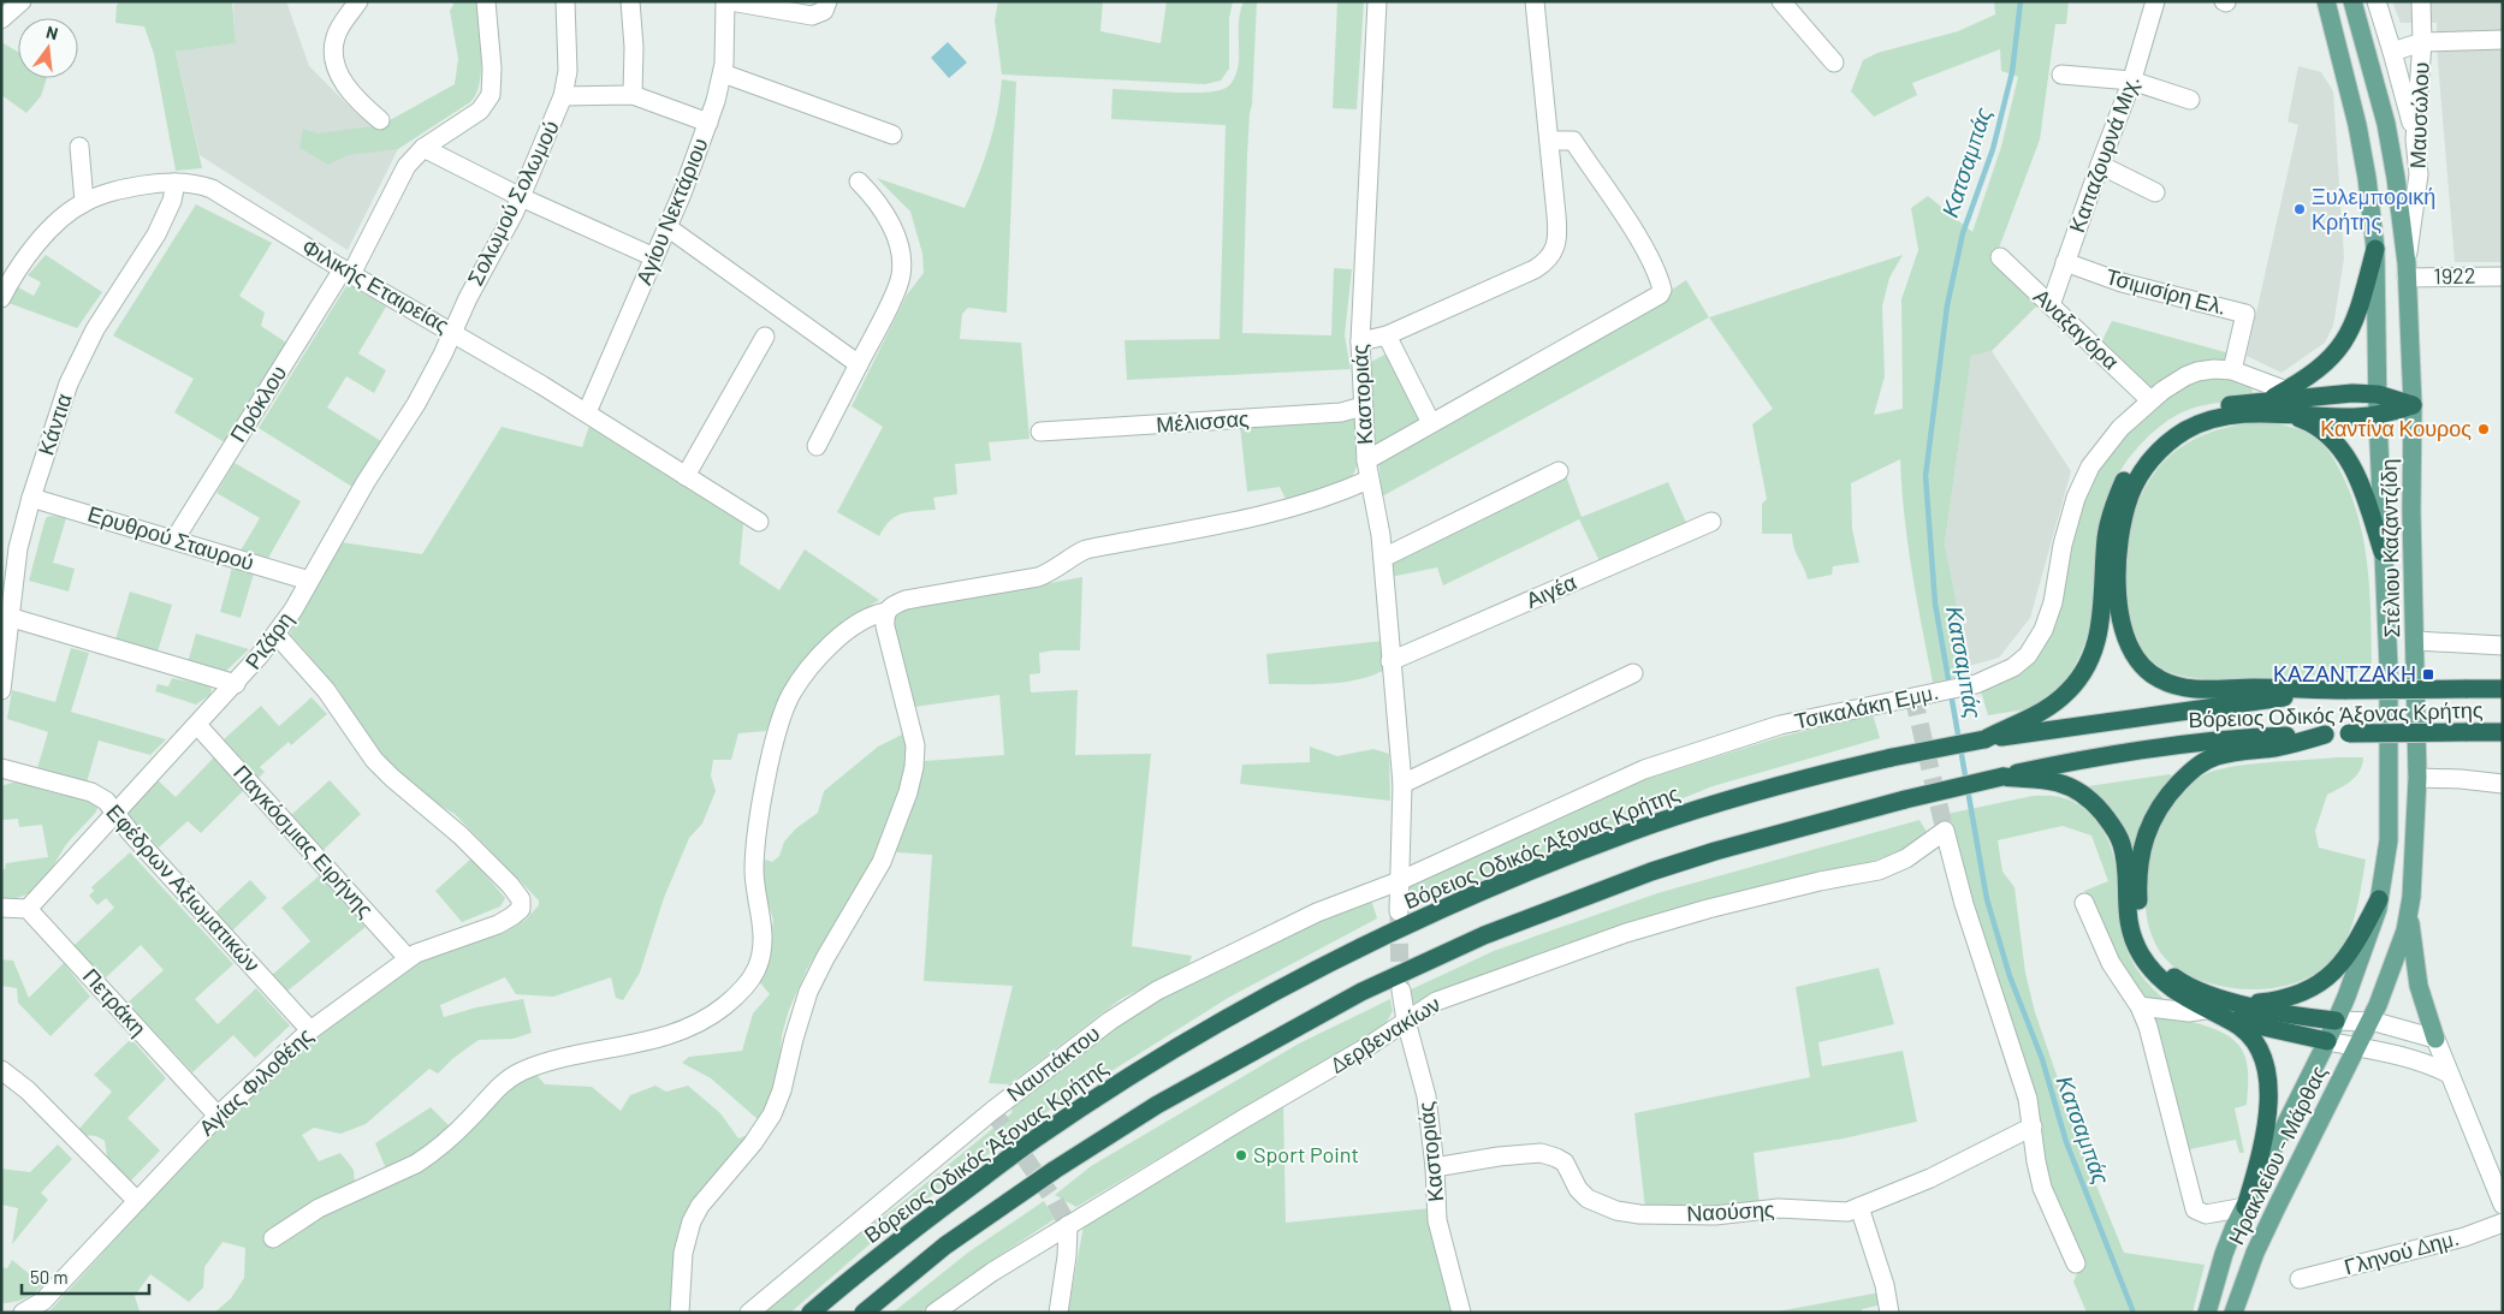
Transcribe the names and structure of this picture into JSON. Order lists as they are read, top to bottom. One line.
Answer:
{"streets":{"highway":["Βόρειος Οδικός Άξονας Κρήτης"],"main road":["Στέλιου Καζαντζίδη","Ηρακλείου - Μάρθας"],"street":["Μαυσώλου","Καπαζουρνά Μιχ.","Σολωμού Σολωμού","Αγίου Νεκτάριου","1922","Φιλικής Εταιρείας","Τσιμισίρη Ελ.","Αναξαγόρα","Καστοριάς","Πρόκλου","Μέλισσας","Κάντια","Ερυθρού Σταυρού","Αιγέα","Ριζάρη","Τσικαλάκη Εμμ.","Παγκόσμιας Ειρήνης","Εφέδρων Αξιωματικών","Πετράκη","Δερβενακίων","Ναυπάκτου","Αγίας Φιλοθέης","Ναούσης","Γληνού Δημ."]},"crossings":[["Μαυσώλου","1922"],["Μαυσώλου","Στέλιου Καζαντζίδη"],["Καπαζουρνά Μιχ.","Τσιμισίρη Ελ."],["Καπαζουρνά Μιχ.","Αναξαγόρα"],["Σολωμού Σολωμού","Φιλικής Εταιρείας"],["Σολωμού Σολωμού","Ριζάρη"],["Αγίου Νεκτάριου","Φιλικής Εταιρείας"],["1922","Στέλιου Καζαντζίδη"],["Φιλικής Εταιρείας","Πρόκλου"],["Φιλικής Εταιρείας","Κάντια"],["Φιλικής Εταιρείας","Ριζάρη"],["Τσιμισίρη Ελ.","Τσικαλάκη Εμμ."],["Αναξαγόρα","Τσικαλάκη Εμμ."],["Καστοριάς","Μέλισσας"],["Καστοριάς","Αιγέα"],["Καστοριάς","Τσικαλάκη Εμμ."],["Καστοριάς","Δερβενακίων"],["Καστοριάς","Ναυπάκτου"],["Καστοριάς","Ναούσης"],["Πρόκλου","Ερυθρού Σταυρού"],["Κάντια","Ερυθρού Σταυρού"],["Ερυθρού Σταυρού","Ριζάρη"],["Στέλιου Καζαντζίδη","Ηρακλείου - Μάρθας"],["Ριζάρη","Παγκόσμιας Ειρήνης"],["Ριζάρη","Εφέδρων Αξιωματικών"],["Ριζάρη","Πετράκη"],["Ριζάρη","Αγίας Φιλοθέης"],["Τσικαλάκη Εμμ.","Ναυπάκτου"],["Παγκόσμιας Ειρήνης","Αγίας Φιλοθέης"],["Εφέδρων Αξιωματικών","Αγίας Φιλοθέης"],["Πετράκη","Αγίας Φιλοθέης"],["Δερβενακίων","Ναούσης"]],"water":["Κατσαμπάς"],"places":{"other":["Ξυλεμπορική Κρήτης","Καντίνα Κουρος","Sport Point"],"transit":["ΚΑΖΑΝΤΖΑΚΗ"]},"scale_bar":"50 m","north":"top"}
